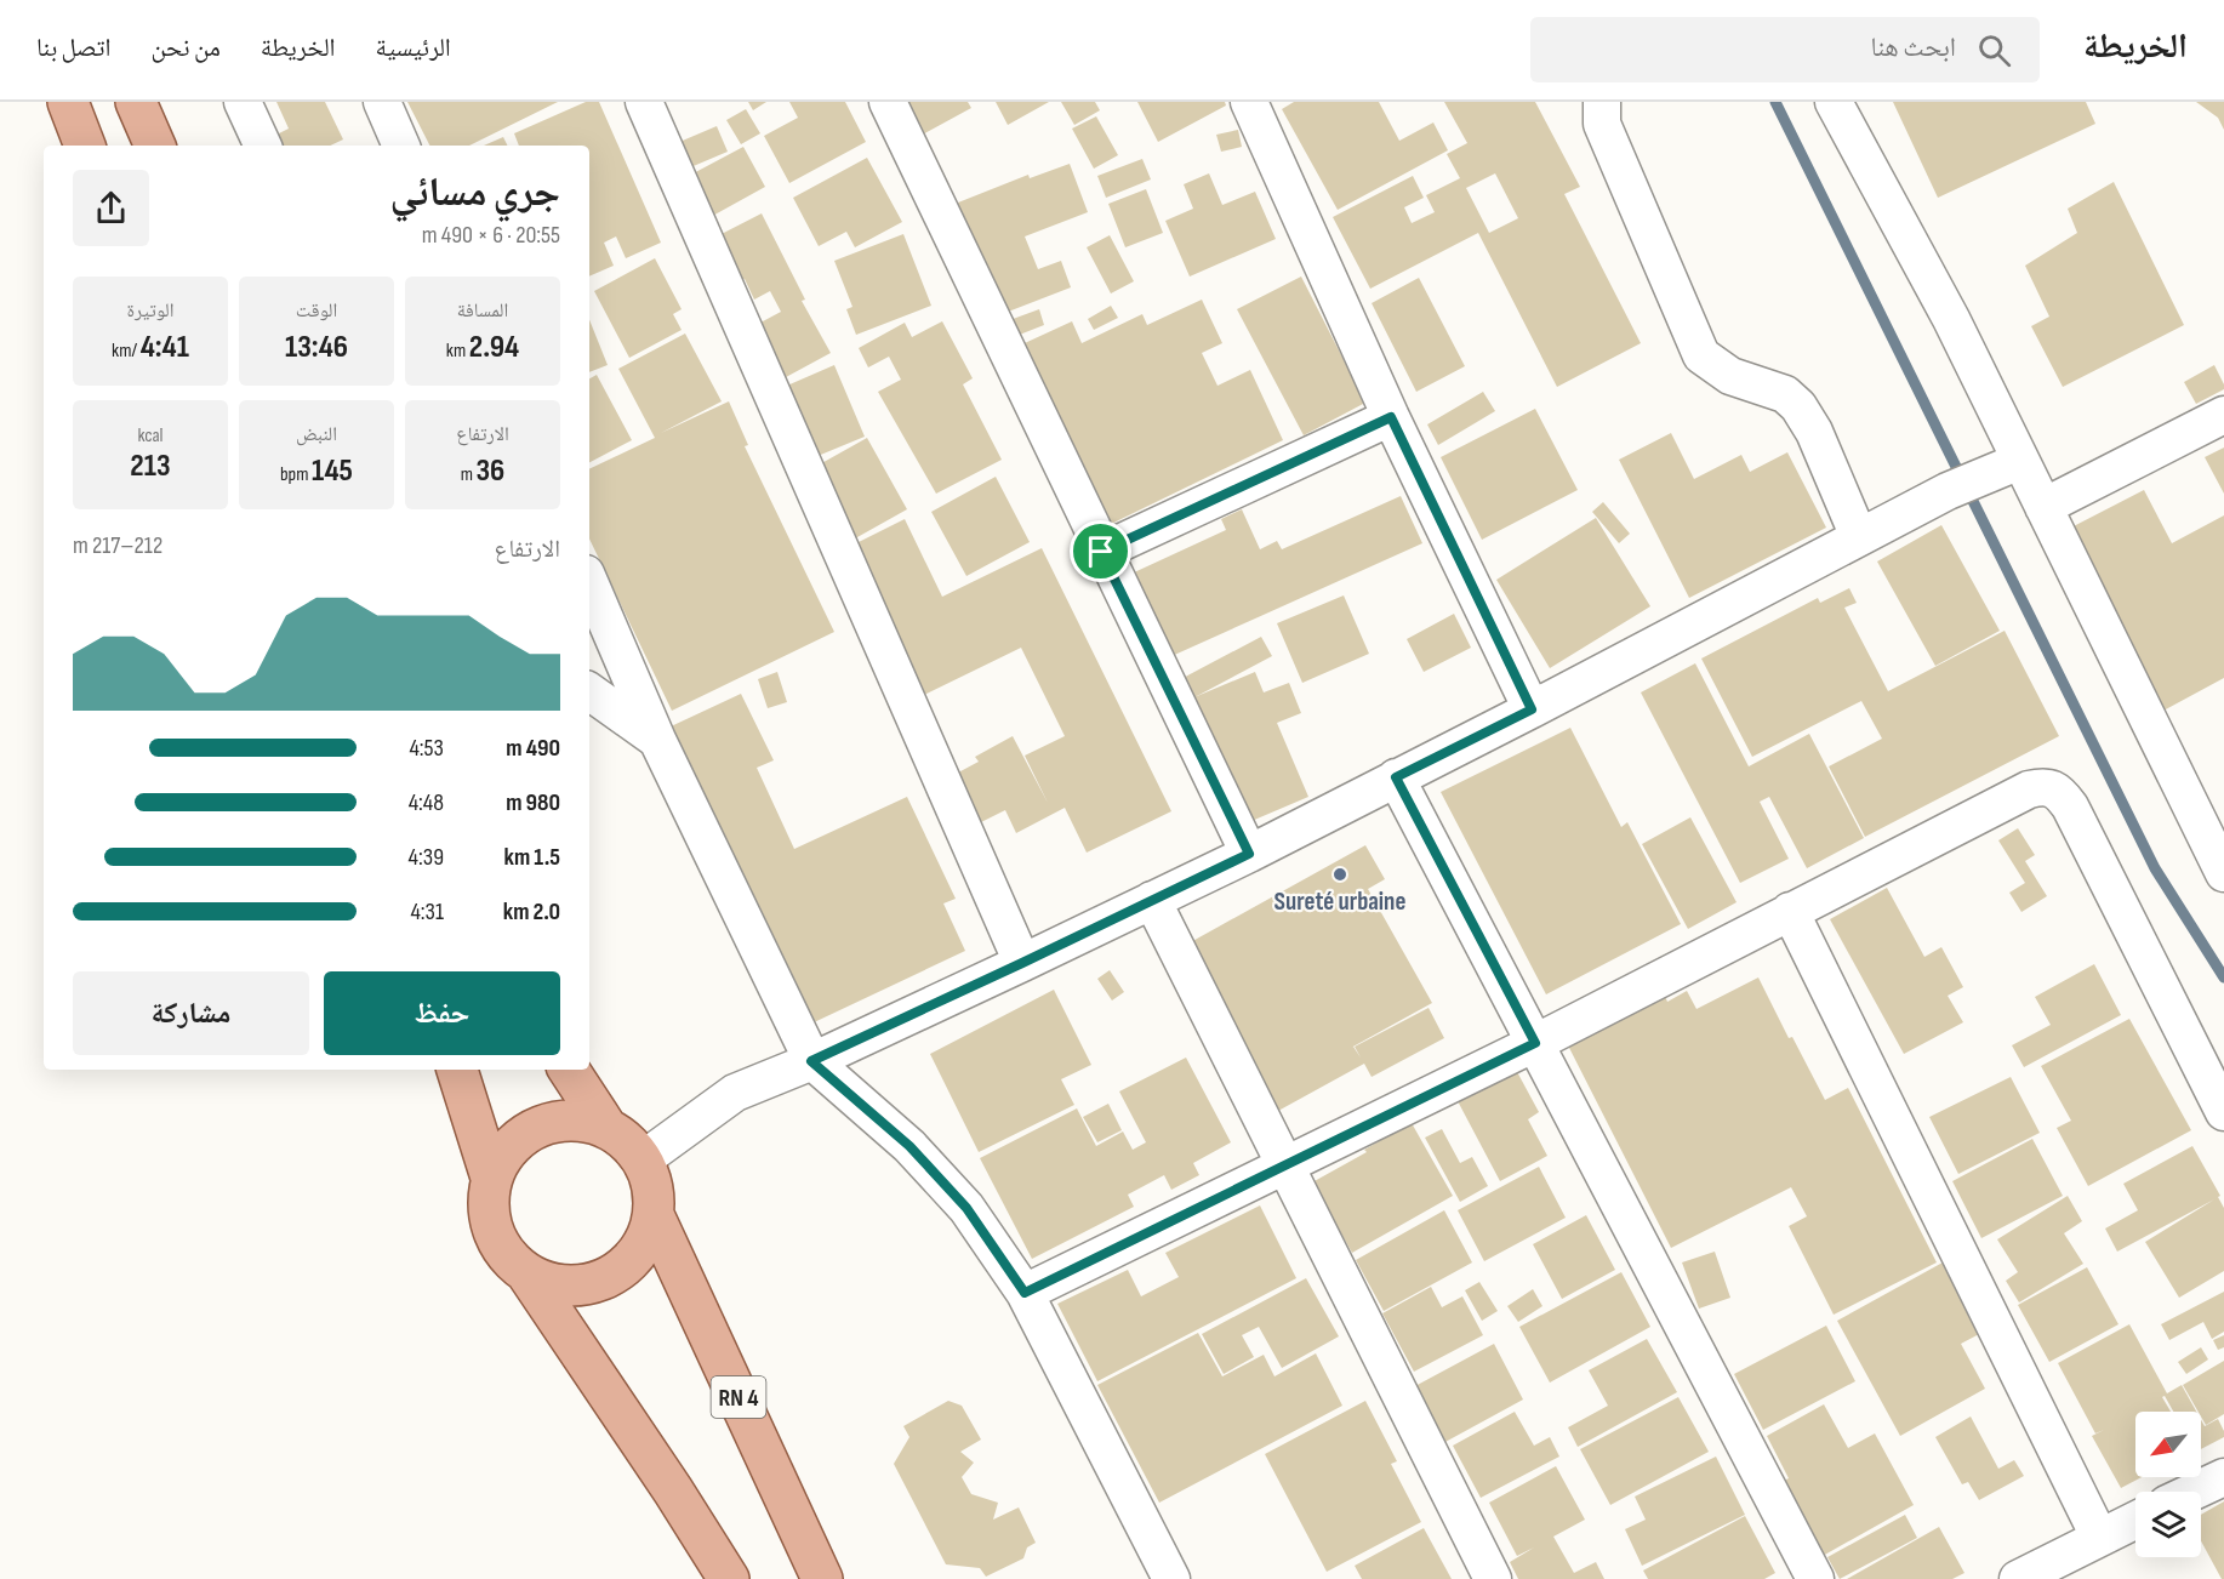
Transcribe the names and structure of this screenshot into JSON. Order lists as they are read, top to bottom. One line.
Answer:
{"streets":{"main road":["RN 4"]},"places":["Sureté urbaine"],"north":"bottom left","page":{"header":"الخريطة","search":"ابحث هنا","nav":["الرئيسية","الخريطة","من نحن","اتصل بنا"],"heading":["جري مسائي","20:55 · 6 × 490 m"],"stats":[["المسافة","2.94 km"],["الوقت","13:46"],["الوتيرة","4:41 /km"],["الارتفاع","36 m"],["النبض","145 bpm"],["kcal","213"]],"chart":["الارتفاع","212–217 m"],"list":[{"name":"490 m","note":"4:53"},{"name":"980 m","note":"4:48"},{"name":"1.5 km","note":"4:39"},{"name":"2.0 km","note":"4:31"}],"buttons":["حفظ","مشاركة"]}}
